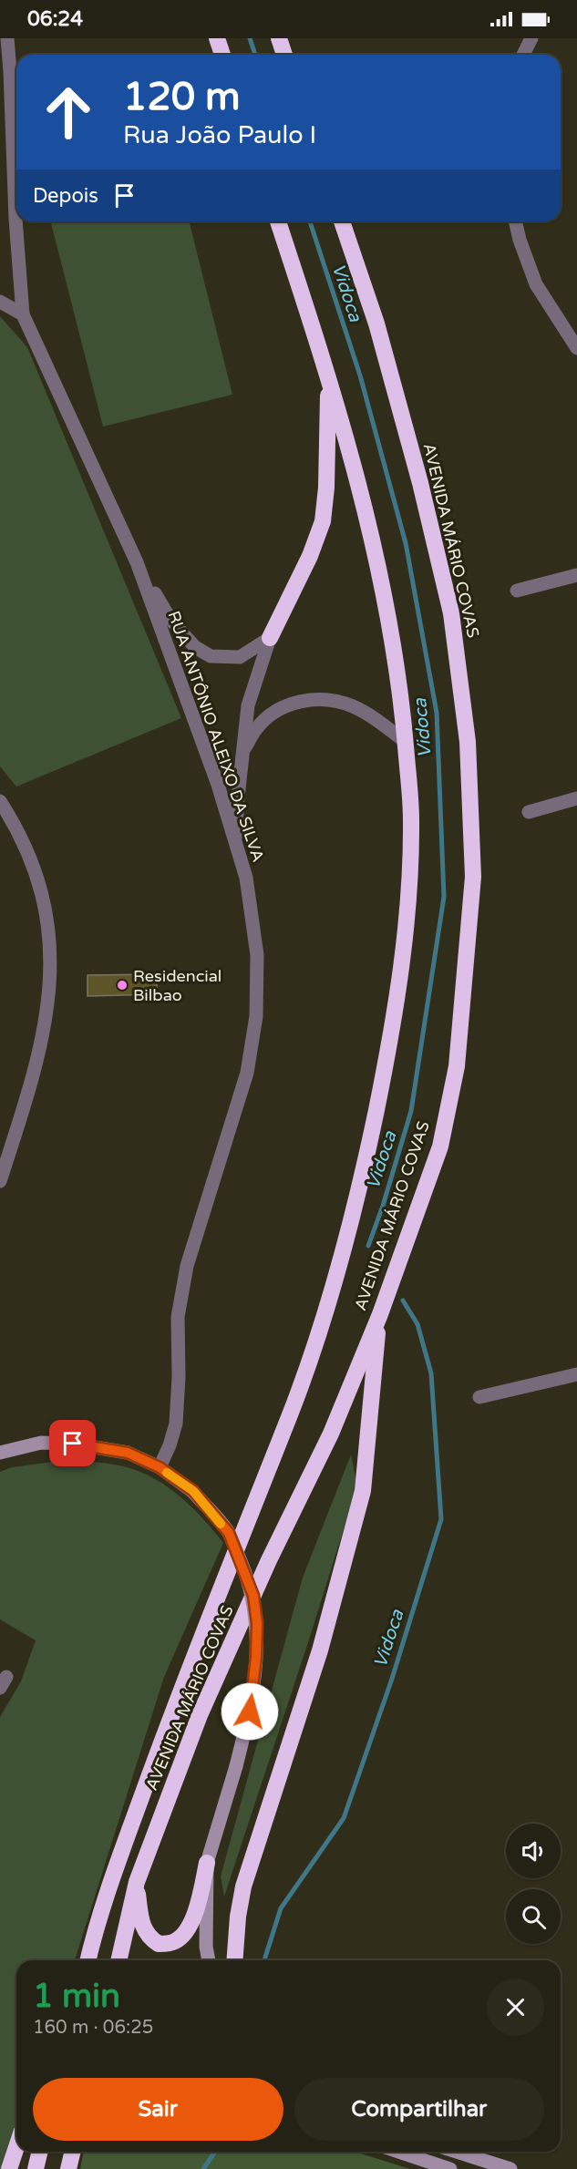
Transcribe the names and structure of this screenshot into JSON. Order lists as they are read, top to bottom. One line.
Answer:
{"streets":{"highway":["AVENIDA MÁRIO COVAS"],"street":["RUA ANTÔNIO ALEIXO DA SILVA"]},"water":["Vidoca"],"places":["Residencial Bilbao"],"page":{"status":"06:24","turn":["120 m","Rua João Paulo I"],"then":"Depois","heading":["1 min","160 m · 06:25"],"buttons":["Sair","Compartilhar"]}}
